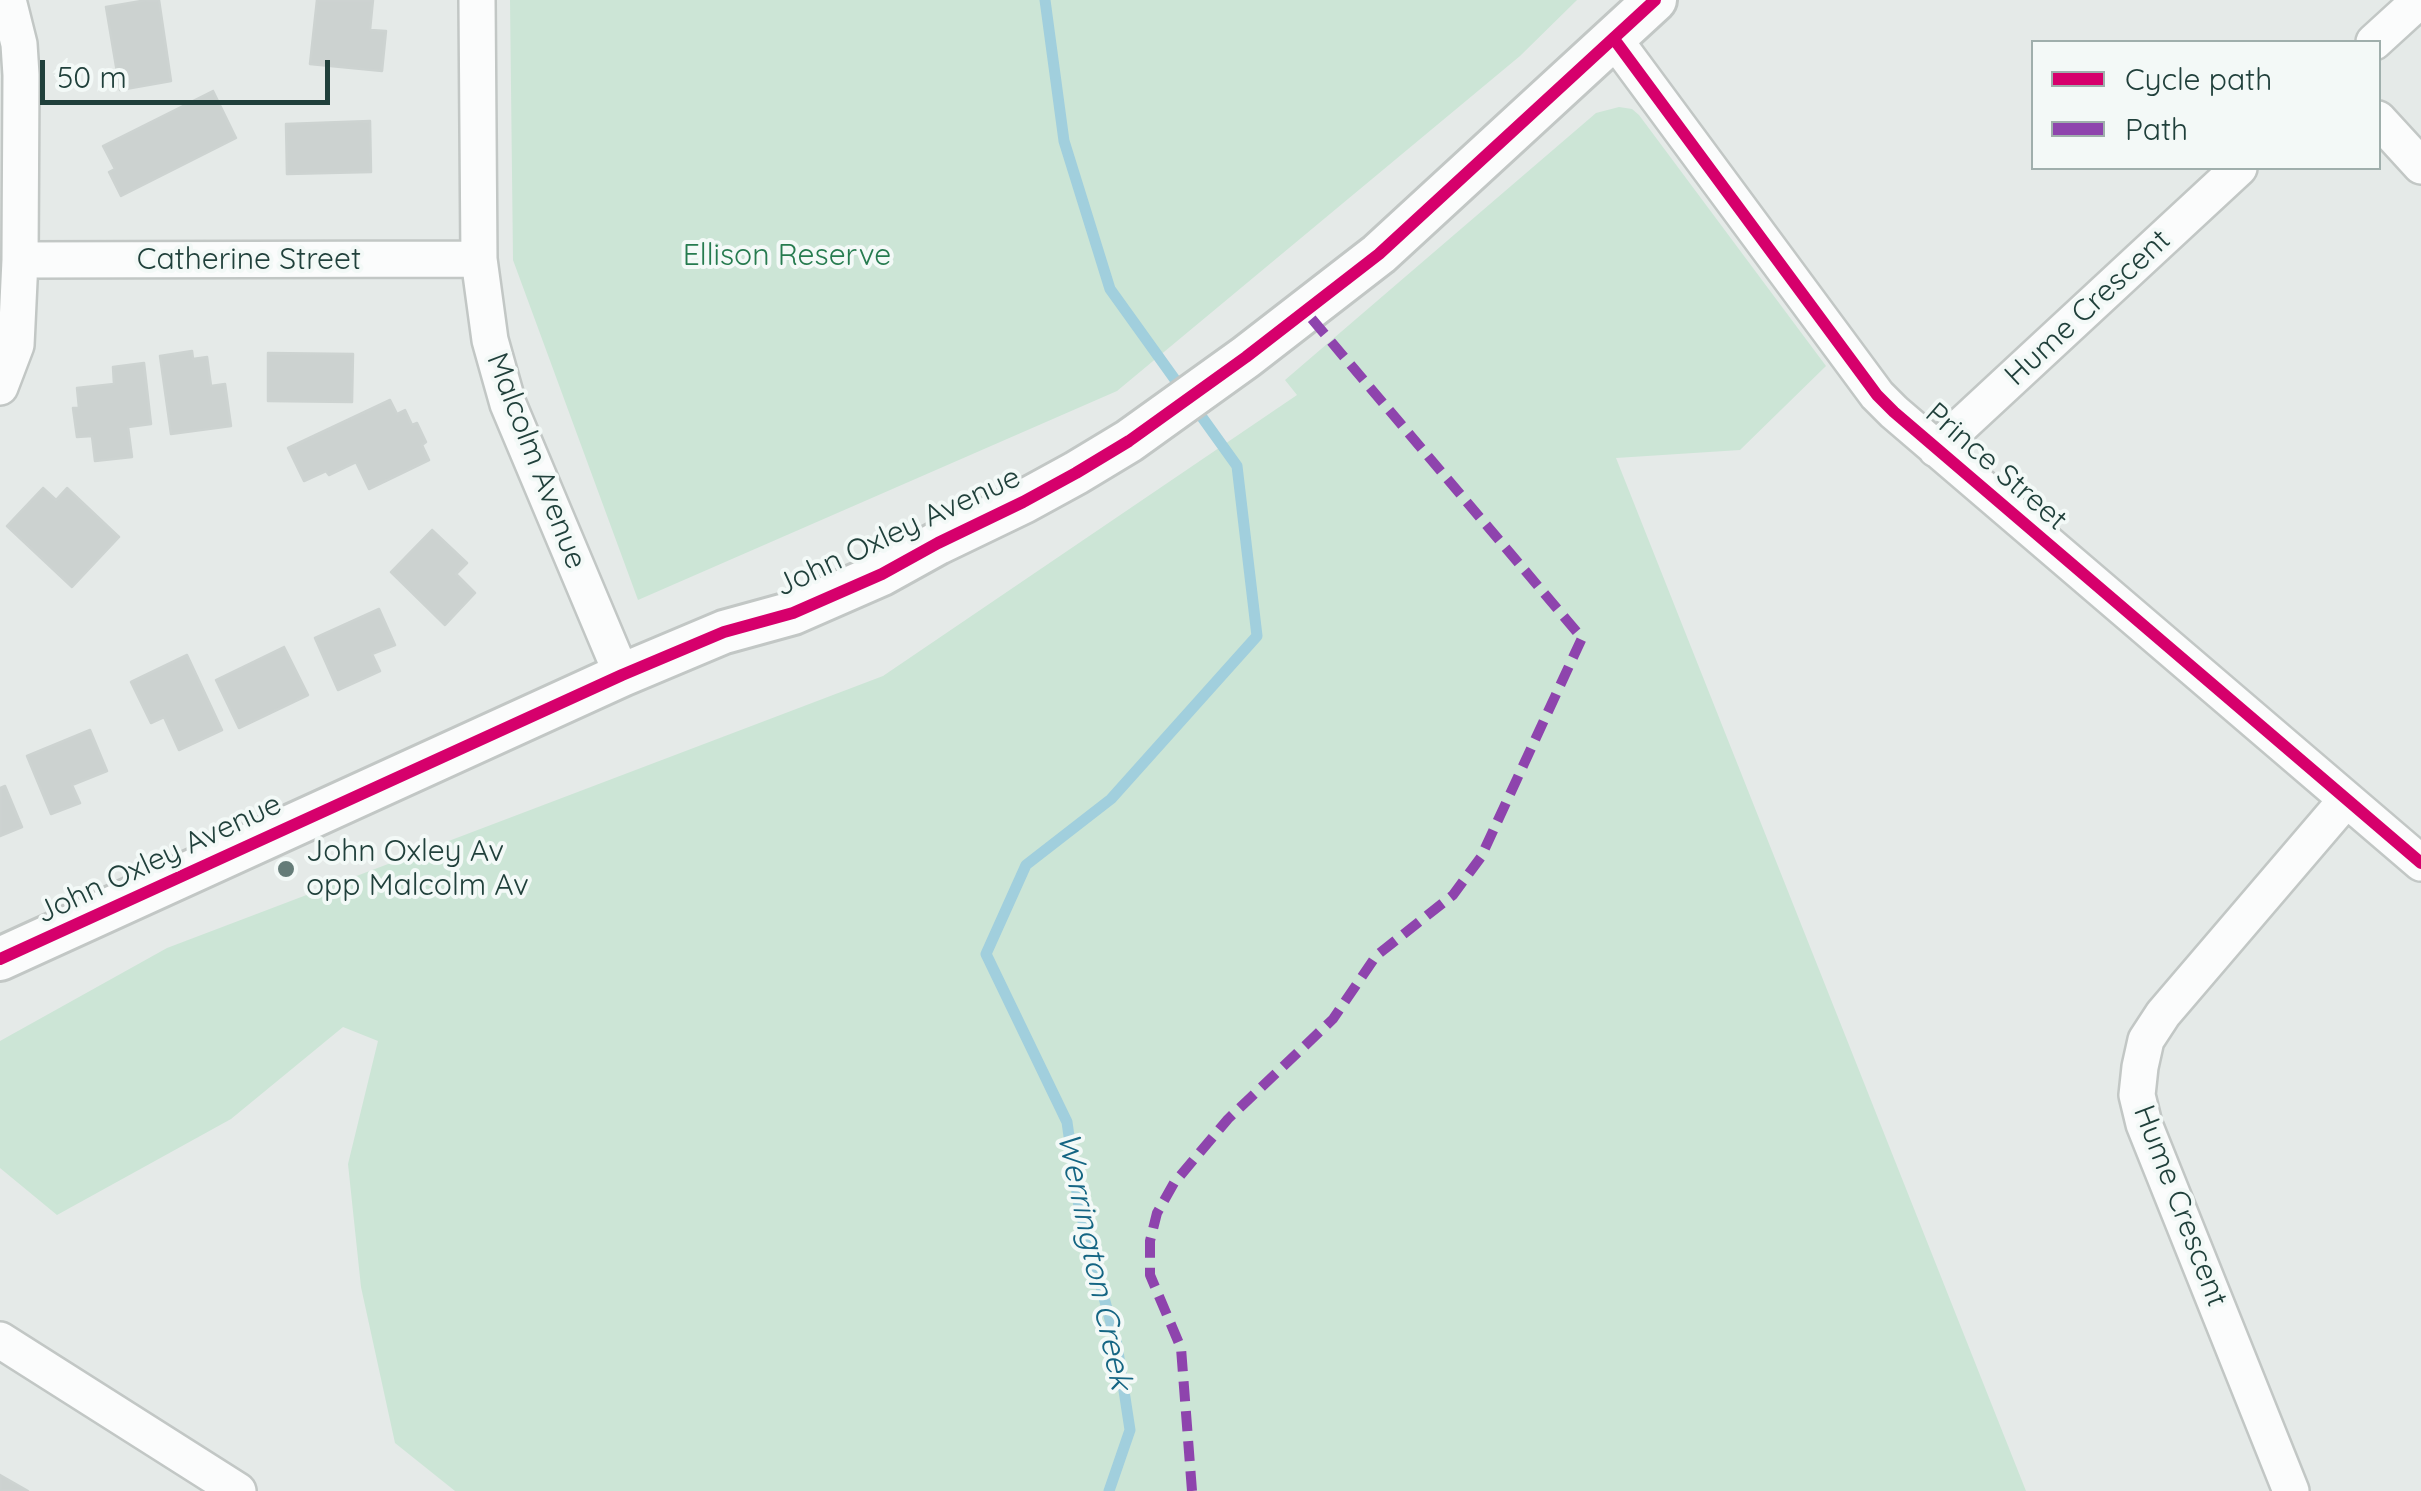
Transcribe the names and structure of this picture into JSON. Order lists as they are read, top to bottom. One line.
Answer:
{"streets":{"street":["Catherine Street","Hume Crescent","Malcolm Avenue","Prince Street","John Oxley Avenue"]},"crossings":[["Catherine Street","Malcolm Avenue"],["Hume Crescent","Prince Street"],["Malcolm Avenue","John Oxley Avenue"],["Prince Street","John Oxley Avenue"]],"water":["Werrington Creek"],"parks":["Ellison Reserve"],"places":["John Oxley Av opp Malcolm Av"],"legend":["Cycle path","Path"],"scale_bar":"50 m"}
